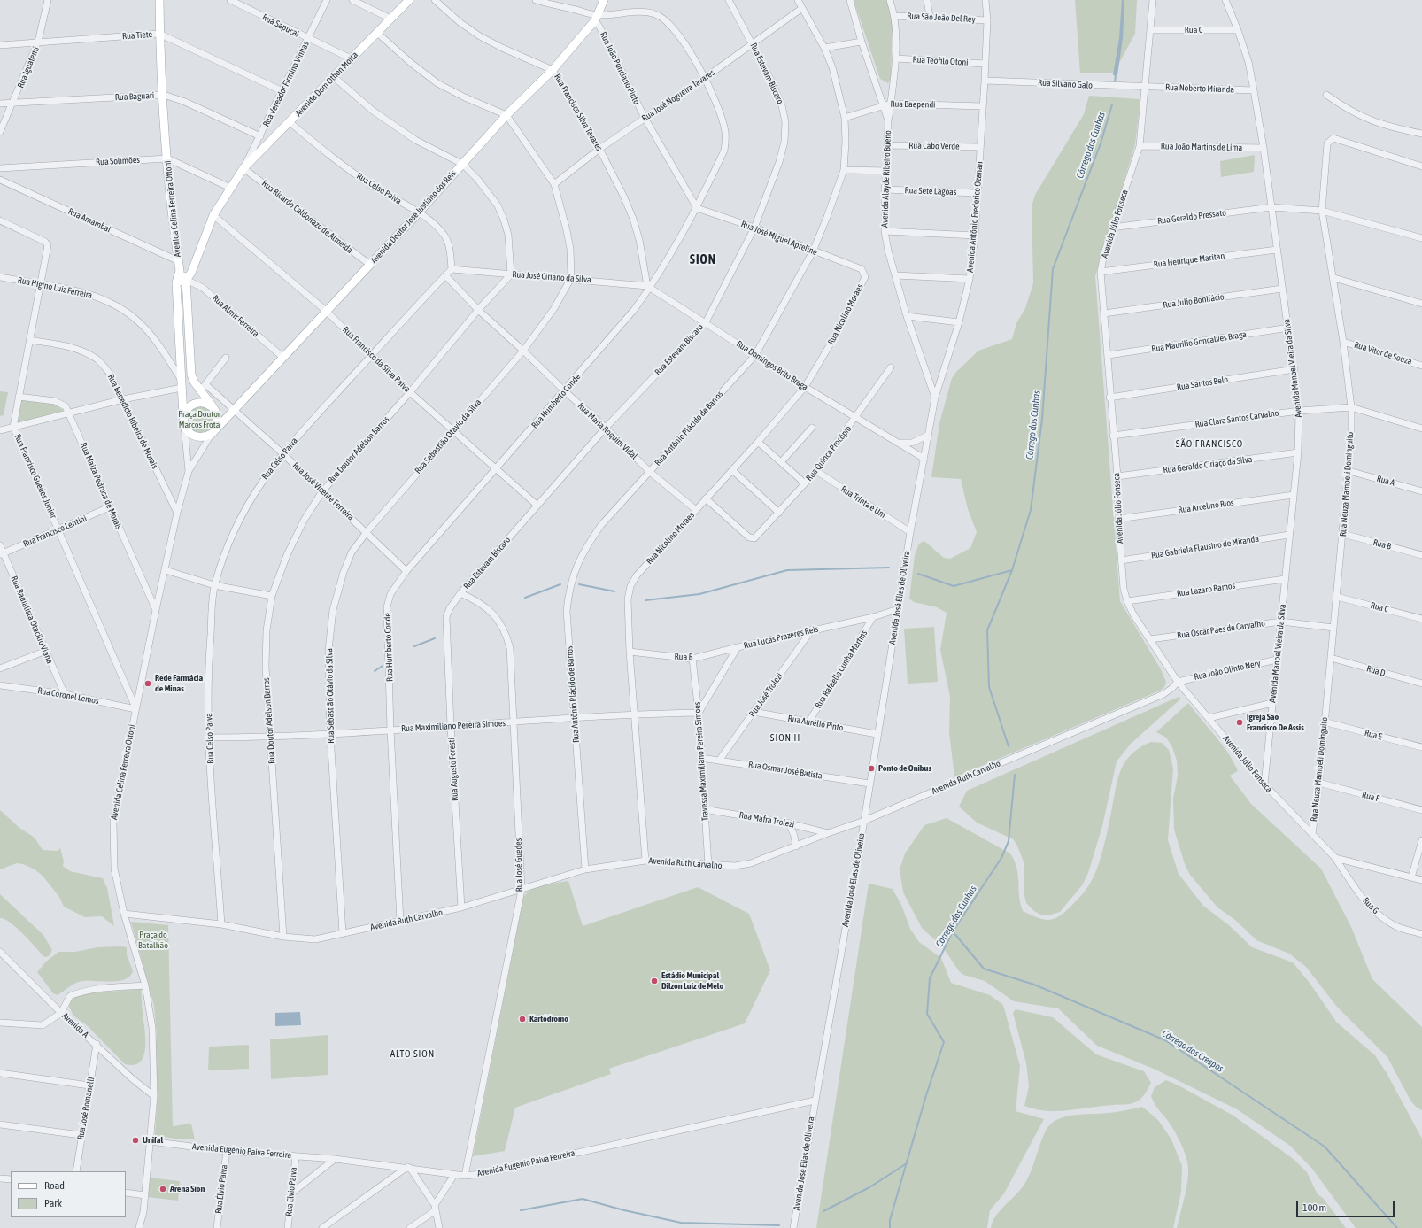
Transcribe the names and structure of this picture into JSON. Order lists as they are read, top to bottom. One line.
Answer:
{"streets":{"main road":["Avenida Dom Othon Motta","Avenida Celina Ferreira Ottoni","Avenida Doutor José Justiano dos Reis"],"street":["Rua São João Del Rey","Rua Sapucai","Rua C","Rua Tiete","Rua Teofilo Otoni","Rua Iguatemi","Rua João Ponciano Pinto","Rua Estevam Biscaro","Rua Vereador Firmino Vinhas","Rua Silvano Galo","Rua Noberto Miranda","Rua José Nogueira Tavares","Rua Baguari","Rua Baependi","Rua Francisco Silva Tavares","Rua Cabo Verde","Rua João Martins de Lima","Rua Solimões","Avenida Alayde Ribeiro Bueno","Rua Celso Paiva","Rua Sete Lagoas","Rua Ricardo Caldonazo de Almeida","Avenida Antônio Frederico Ozanan","Rua Geraldo Pressato","Rua Amambai","Avenida Júlio Fonseca","Rua José Miguel Apreline","Rua Henrique Maritan","Rua José Ciriano da Silva","Rua Higino Luiz Ferreira","Rua Julio Bonifácio","Rua Nicolino Moraes","Rua Almir Ferreira","Rua Maurilio Gonçalves Braga","Rua Vitor de Souza","Rua Francisco da Silva Paiva","Rua Domingos Brito Braga","Avenida Manoel Vieira da Silva","Rua Santos Belo","Rua Humberto Conde","Rua Clara Santos Carvalho","Rua Benedicto Ribeiro de Morais","Rua Antônio Plácido de Barros","Rua Maria Roquim Vidal","Rua Sebastião Otávio da Silva","Rua Doutor Adelson Barros","Rua Quinca Procópio","Rua Geraldo Ciriaço da Silva","Rua Francisco Guedes Junior","Rua A","Rua Neuza Mambeli Dominguito","Rua Maiza Pedrosa de Morais","Rua José Vicente Ferreira","Rua Trinta e Um","Rua Arcelino Rios","Rua Francisco Lentini","Rua B","Rua Gabriela Flausino de Miranda","Rua Lazaro Ramos","Avenida José Elias de Oliveira","Rua Radialista Otacílio Viana","Rua Oscar Paes de Carvalho","Rua Lucas Prazeres Reis","Rua Rafaella Cunha Martins","Rua João Olinto Nery","Rua D","Rua José Trolezi","Rua Coronel Lemos","Rua Aurélio Pinto","Rua Maximiliano Pereira Simoes","Rua E","Travessa Maximiliano Pereira Simoes","Rua Augusto Foresti","Rua Osmar José Batista","Avenida Ruth Carvalho","Rua F","Rua Mafra Trolezi","Rua José Guedes","Rua G","Avenida A","Rua José Romanelli","Avenida Eugênio Paiva Ferreira","Rua Élvio Paiva","Rua Elvio Paiva"]},"crossings":[["Rua São João Del Rey","Avenida Antônio Frederico Ozanan"],["Rua Sapucai","Rua Vereador Firmino Vinhas"],["Rua Sapucai","Avenida Dom Othon Motta"],["Rua C","Avenida Júlio Fonseca"],["Rua C","Avenida Manoel Vieira da Silva"],["Rua C","Rua Neuza Mambeli Dominguito"],["Rua Tiete","Rua Iguatemi"],["Rua Tiete","Rua Vereador Firmino Vinhas"],["Rua Tiete","Avenida Celina Ferreira Ottoni"],["Rua Teofilo Otoni","Avenida Antônio Frederico Ozanan"],["Rua Iguatemi","Rua Baguari"],["Rua João Ponciano Pinto","Rua José Nogueira Tavares"],["Rua João Ponciano Pinto","Avenida Doutor José Justiano dos Reis"],["Rua João Ponciano Pinto","Rua José Miguel Apreline"],["Rua João Ponciano Pinto","Rua Humberto Conde"],["Rua Estevam Biscaro","Rua José Nogueira Tavares"],["Rua Estevam Biscaro","Rua José Miguel Apreline"],["Rua Estevam Biscaro","Rua Francisco da Silva Paiva"],["Rua Estevam Biscaro","Rua Domingos Brito Braga"],["Rua Estevam Biscaro","Rua Maria Roquim Vidal"],["Rua Estevam Biscaro","Rua Augusto Foresti"],["Rua Estevam Biscaro","Rua José Guedes"],["Rua Vereador Firmino Vinhas","Avenida Dom Othon Motta"],["Rua Vereador Firmino Vinhas","Rua Baguari"],["Rua Vereador Firmino Vinhas","Rua Ricardo Caldonazo de Almeida"],["Avenida Dom Othon Motta","Rua Solimões"],["Avenida Dom Othon Motta","Rua Celso Paiva"],["Avenida Dom Othon Motta","Rua Ricardo Caldonazo de Almeida"],["Avenida Dom Othon Motta","Rua Almir Ferreira"],["Avenida Dom Othon Motta","Rua Francisco da Silva Paiva"],["Rua Silvano Galo","Rua Noberto Miranda"],["Rua Silvano Galo","Avenida Antônio Frederico Ozanan"],["Rua Silvano Galo","Avenida Júlio Fonseca"],["Rua Noberto Miranda","Avenida Júlio Fonseca"],["Rua Noberto Miranda","Avenida Manoel Vieira da Silva"],["Rua José Nogueira Tavares","Rua Francisco Silva Tavares"],["Rua José Nogueira Tavares","Rua Humberto Conde"],["Rua José Nogueira Tavares","Rua Antônio Plácido de Barros"],["Rua Baguari","Avenida Celina Ferreira Ottoni"],["Rua Baependi","Avenida Alayde Ribeiro Bueno"],["Rua Baependi","Avenida Antônio Frederico Ozanan"],["Rua Baependi","Rua Antônio Plácido de Barros"],["Rua Francisco Silva Tavares","Avenida Doutor José Justiano dos Reis"],["Rua Francisco Silva Tavares","Rua José Ciriano da Silva"],["Rua Francisco Silva Tavares","Rua Domingos Brito Braga"],["Rua Francisco Silva Tavares","Rua Humberto Conde"],["Rua Cabo Verde","Avenida Alayde Ribeiro Bueno"],["Rua Cabo Verde","Avenida Antônio Frederico Ozanan"],["Rua João Martins de Lima","Avenida Júlio Fonseca"],["Rua João Martins de Lima","Avenida Manoel Vieira da Silva"],["Rua Solimões","Avenida Celina Ferreira Ottoni"],["Avenida Alayde Ribeiro Bueno","Rua Sete Lagoas"],["Avenida Alayde Ribeiro Bueno","Avenida Antônio Frederico Ozanan"],["Rua Celso Paiva","Avenida Doutor José Justiano dos Reis"],["Rua Celso Paiva","Rua José Ciriano da Silva"],["Rua Celso Paiva","Rua Francisco da Silva Paiva"],["Rua Celso Paiva","Rua Maria Roquim Vidal"],["Rua Celso Paiva","Rua José Vicente Ferreira"],["Rua Celso Paiva","Rua Maximiliano Pereira Simoes"],["Rua Celso Paiva","Avenida Ruth Carvalho"],["Rua Sete Lagoas","Avenida Antônio Frederico Ozanan"],["Avenida Celina Ferreira Ottoni","Avenida Doutor José Justiano dos Reis"],["Avenida Celina Ferreira Ottoni","Rua Amambai"],["Avenida Celina Ferreira Ottoni","Rua Higino Luiz Ferreira"],["Avenida Celina Ferreira Ottoni","Rua Benedicto Ribeiro de Morais"],["Avenida Celina Ferreira Ottoni","Rua Francisco Guedes Junior"],["Avenida Celina Ferreira Ottoni","Rua Maiza Pedrosa de Morais"],["Avenida Celina Ferreira Ottoni","Rua Coronel Lemos"],["Avenida Celina Ferreira Ottoni","Avenida Ruth Carvalho"],["Avenida Celina Ferreira Ottoni","Avenida A"],["Avenida Celina Ferreira Ottoni","Avenida Eugênio Paiva Ferreira"],["Rua Ricardo Caldonazo de Almeida","Avenida Doutor José Justiano dos Reis"],["Avenida Doutor José Justiano dos Reis","Rua Almir Ferreira"],["Avenida Doutor José Justiano dos Reis","Rua Francisco da Silva Paiva"],["Avenida Doutor José Justiano dos Reis","Rua Humberto Conde"],["Avenida Doutor José Justiano dos Reis","Rua José Vicente Ferreira"],["Avenida Antônio Frederico Ozanan","Rua Domingos Brito Braga"],["Avenida Antônio Frederico Ozanan","Rua Trinta e Um"],["Avenida Antônio Frederico Ozanan","Avenida José Elias de Oliveira"],["Rua Geraldo Pressato","Avenida Júlio Fonseca"],["Rua Geraldo Pressato","Avenida Manoel Vieira da Silva"],["Rua Geraldo Pressato","Rua Neuza Mambeli Dominguito"],["Avenida Júlio Fonseca","Rua Henrique Maritan"],["Avenida Júlio Fonseca","Rua Julio Bonifácio"],["Avenida Júlio Fonseca","Rua Maurilio Gonçalves Braga"],["Avenida Júlio Fonseca","Avenida Manoel Vieira da Silva"],["Avenida Júlio Fonseca","Rua Santos Belo"],["Avenida Júlio Fonseca","Rua Clara Santos Carvalho"],["Avenida Júlio Fonseca","Rua Geraldo Ciriaço da Silva"],["Avenida Júlio Fonseca","Rua Neuza Mambeli Dominguito"],["Avenida Júlio Fonseca","Rua Arcelino Rios"],["Avenida Júlio Fonseca","Rua Gabriela Flausino de Miranda"],["Avenida Júlio Fonseca","Rua Lazaro Ramos"],["Avenida Júlio Fonseca","Rua Oscar Paes de Carvalho"],["Avenida Júlio Fonseca","Rua João Olinto Nery"],["Avenida Júlio Fonseca","Avenida Ruth Carvalho"],["Avenida Júlio Fonseca","Rua G"],["Rua José Miguel Apreline","Rua Nicolino Moraes"],["Rua José Miguel Apreline","Rua Humberto Conde"],["Rua José Miguel Apreline","Rua Antônio Plácido de Barros"],["Rua Henrique Maritan","Avenida Manoel Vieira da Silva"],["Rua José Ciriano da Silva","Rua Domingos Brito Braga"],["Rua José Ciriano da Silva","Rua Humberto Conde"],["Rua José Ciriano da Silva","Rua Sebastião Otávio da Silva"],["Rua José Ciriano da Silva","Rua Doutor Adelson Barros"],["Rua Higino Luiz Ferreira","Rua Francisco Guedes Junior"],["Rua Julio Bonifácio","Avenida Manoel Vieira da Silva"],["Rua Nicolino Moraes","Rua Domingos Brito Braga"],["Rua Nicolino Moraes","Rua Maria Roquim Vidal"],["Rua Nicolino Moraes","Rua Quinca Procópio"],["Rua Nicolino Moraes","Rua B"],["Rua Nicolino Moraes","Rua Maximiliano Pereira Simoes"],["Rua Nicolino Moraes","Avenida Ruth Carvalho"],["Rua Maurilio Gonçalves Braga","Avenida Manoel Vieira da Silva"],["Rua Vitor de Souza","Rua Neuza Mambeli Dominguito"],["Rua Francisco da Silva Paiva","Rua Humberto Conde"],["Rua Francisco da Silva Paiva","Rua Sebastião Otávio da Silva"],["Rua Francisco da Silva Paiva","Rua Doutor Adelson Barros"],["Rua Domingos Brito Braga","Rua Humberto Conde"],["Rua Domingos Brito Braga","Rua Antônio Plácido de Barros"],["Rua Domingos Brito Braga","Rua Quinca Procópio"],["Avenida Manoel Vieira da Silva","Rua Santos Belo"],["Avenida Manoel Vieira da Silva","Rua Clara Santos Carvalho"],["Avenida Manoel Vieira da Silva","Rua Geraldo Ciriaço da Silva"],["Avenida Manoel Vieira da Silva","Rua Arcelino Rios"],["Avenida Manoel Vieira da Silva","Rua Gabriela Flausino de Miranda"],["Avenida Manoel Vieira da Silva","Rua Lazaro Ramos"],["Avenida Manoel Vieira da Silva","Rua Oscar Paes de Carvalho"],["Avenida Manoel Vieira da Silva","Rua João Olinto Nery"],["Rua Humberto Conde","Rua Maria Roquim Vidal"],["Rua Humberto Conde","Rua José Vicente Ferreira"],["Rua Humberto Conde","Rua Maximiliano Pereira Simoes"],["Rua Humberto Conde","Avenida Ruth Carvalho"],["Rua Clara Santos Carvalho","Rua Neuza Mambeli Dominguito"],["Rua Benedicto Ribeiro de Morais","Rua Francisco Guedes Junior"],["Rua Antônio Plácido de Barros","Rua Maria Roquim Vidal"],["Rua Antônio Plácido de Barros","Rua Maximiliano Pereira Simoes"],["Rua Antônio Plácido de Barros","Avenida Ruth Carvalho"],["Rua Maria Roquim Vidal","Rua Sebastião Otávio da Silva"],["Rua Maria Roquim Vidal","Rua Doutor Adelson Barros"],["Rua Sebastião Otávio da Silva","Rua José Vicente Ferreira"],["Rua Sebastião Otávio da Silva","Rua Maximiliano Pereira Simoes"],["Rua Sebastião Otávio da Silva","Avenida Ruth Carvalho"],["Rua Doutor Adelson Barros","Rua José Vicente Ferreira"],["Rua Doutor Adelson Barros","Rua Maximiliano Pereira Simoes"],["Rua Doutor Adelson Barros","Avenida Ruth Carvalho"],["Rua Quinca Procópio","Rua Trinta e Um"],["Rua Francisco Guedes Junior","Rua Maiza Pedrosa de Morais"],["Rua Francisco Guedes Junior","Rua Francisco Lentini"],["Rua Francisco Guedes Junior","Rua Coronel Lemos"],["Rua A","Rua Neuza Mambeli Dominguito"],["Rua Neuza Mambeli Dominguito","Rua B"],["Rua Neuza Mambeli Dominguito","Rua Oscar Paes de Carvalho"],["Rua Neuza Mambeli Dominguito","Rua D"],["Rua Neuza Mambeli Dominguito","Rua E"],["Rua Neuza Mambeli Dominguito","Rua F"],["Rua Maiza Pedrosa de Morais","Rua Francisco Lentini"],["Rua Trinta e Um","Avenida José Elias de Oliveira"],["Rua Francisco Lentini","Rua Radialista Otacílio Viana"],["Rua B","Rua Lucas Prazeres Reis"],["Rua B","Travessa Maximiliano Pereira Simoes"],["Avenida José Elias de Oliveira","Rua Lucas Prazeres Reis"],["Avenida José Elias de Oliveira","Rua Aurélio Pinto"],["Avenida José Elias de Oliveira","Rua Osmar José Batista"],["Avenida José Elias de Oliveira","Avenida Ruth Carvalho"],["Avenida José Elias de Oliveira","Avenida Eugênio Paiva Ferreira"],["Rua Radialista Otacílio Viana","Rua Coronel Lemos"],["Rua Lucas Prazeres Reis","Rua Rafaella Cunha Martins"],["Rua Lucas Prazeres Reis","Rua José Trolezi"],["Rua Lucas Prazeres Reis","Rua Maximiliano Pereira Simoes"],["Rua Lucas Prazeres Reis","Travessa Maximiliano Pereira Simoes"],["Rua Rafaella Cunha Martins","Rua Aurélio Pinto"],["Rua João Olinto Nery","Avenida Ruth Carvalho"],["Rua José Trolezi","Rua Aurélio Pinto"],["Rua José Trolezi","Rua Osmar José Batista"],["Rua Maximiliano Pereira Simoes","Travessa Maximiliano Pereira Simoes"],["Rua Maximiliano Pereira Simoes","Rua Augusto Foresti"],["Rua Maximiliano Pereira Simoes","Rua José Guedes"],["Travessa Maximiliano Pereira Simoes","Rua Osmar José Batista"],["Travessa Maximiliano Pereira Simoes","Avenida Ruth Carvalho"],["Travessa Maximiliano Pereira Simoes","Rua Mafra Trolezi"],["Rua Augusto Foresti","Avenida Ruth Carvalho"],["Rua Augusto Foresti","Rua José Guedes"],["Avenida Ruth Carvalho","Rua Mafra Trolezi"],["Avenida Ruth Carvalho","Rua José Guedes"],["Rua José Guedes","Avenida Eugênio Paiva Ferreira"],["Avenida A","Rua José Romanelli"],["Avenida Eugênio Paiva Ferreira","Rua Élvio Paiva"],["Avenida Eugênio Paiva Ferreira","Rua Elvio Paiva"]],"districts":["SION","SÃO FRANCISCO","SION II","ALTO SION"],"water":["Córrego dos Cunhas","Córrego dos Crespos"],"parks":["Praça Doutor Marcos Frota","Praça do Batalhão"],"places":["Rede Farmácia de Minas","Igreja São Francisco De Assis","Ponto de Onibus","Estádio Municipal Dilzon Luiz de Melo","Kartódromo","Unifal","Arena Sion"],"legend":["Road","Park"],"scale_bar":"100 m"}
